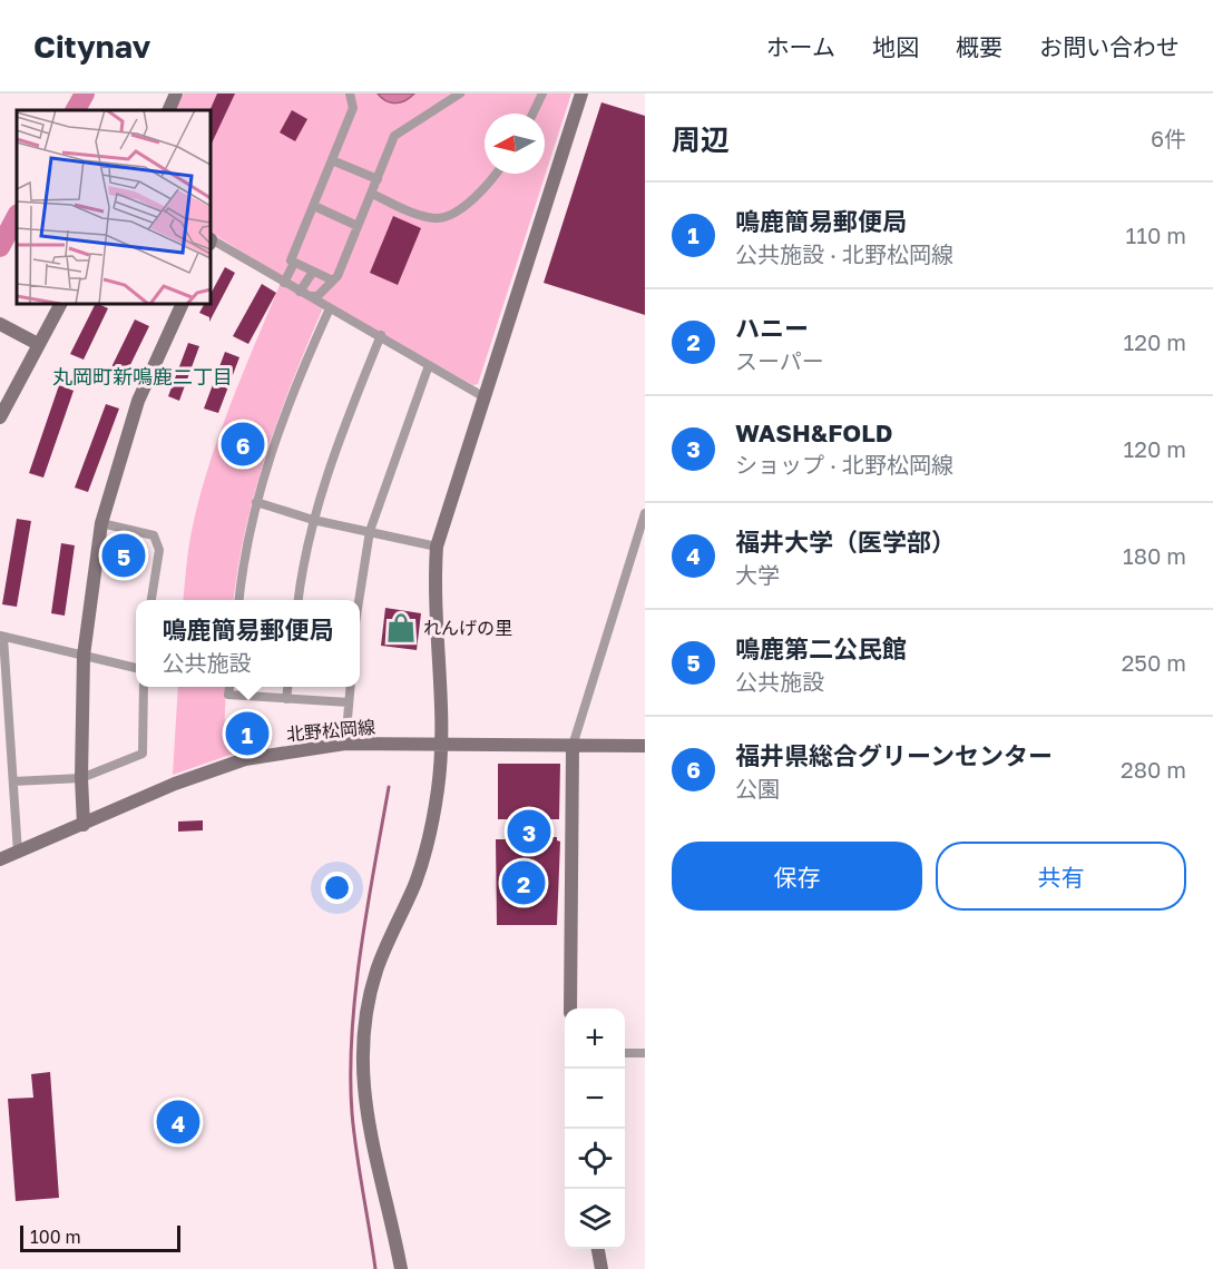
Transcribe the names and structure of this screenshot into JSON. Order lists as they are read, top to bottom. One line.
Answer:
{"streets":{"street":["北野松岡線"]},"districts":["丸岡町新鳴鹿二丁目"],"places":{"shop":["れんげの里"]},"scale_bar":"100 m","north":"left","page":{"header":"Citynav","nav":["ホーム","地図","概要","お問い合わせ"],"heading":["周辺","6件"],"list":[{"mark":"1","name":"鳴鹿簡易郵便局","note":"公共施設 · 北野松岡線","value":"110 m"},{"mark":"2","name":"ハニー","note":"スーパー","value":"120 m"},{"mark":"3","name":"WASH&FOLD","note":"ショップ · 北野松岡線","value":"120 m"},{"mark":"4","name":"福井大学（医学部）","note":"大学","value":"180 m"},{"mark":"5","name":"鳴鹿第二公民館","note":"公共施設","value":"250 m"},{"mark":"6","name":"福井県総合グリーンセンター","note":"公園","value":"280 m"}],"pins":["6","5","1","3","2","4"],"popup":["鳴鹿簡易郵便局","公共施設"],"buttons":["保存","共有"],"map_buttons":["+","−"],"scale":"100 m"}}
